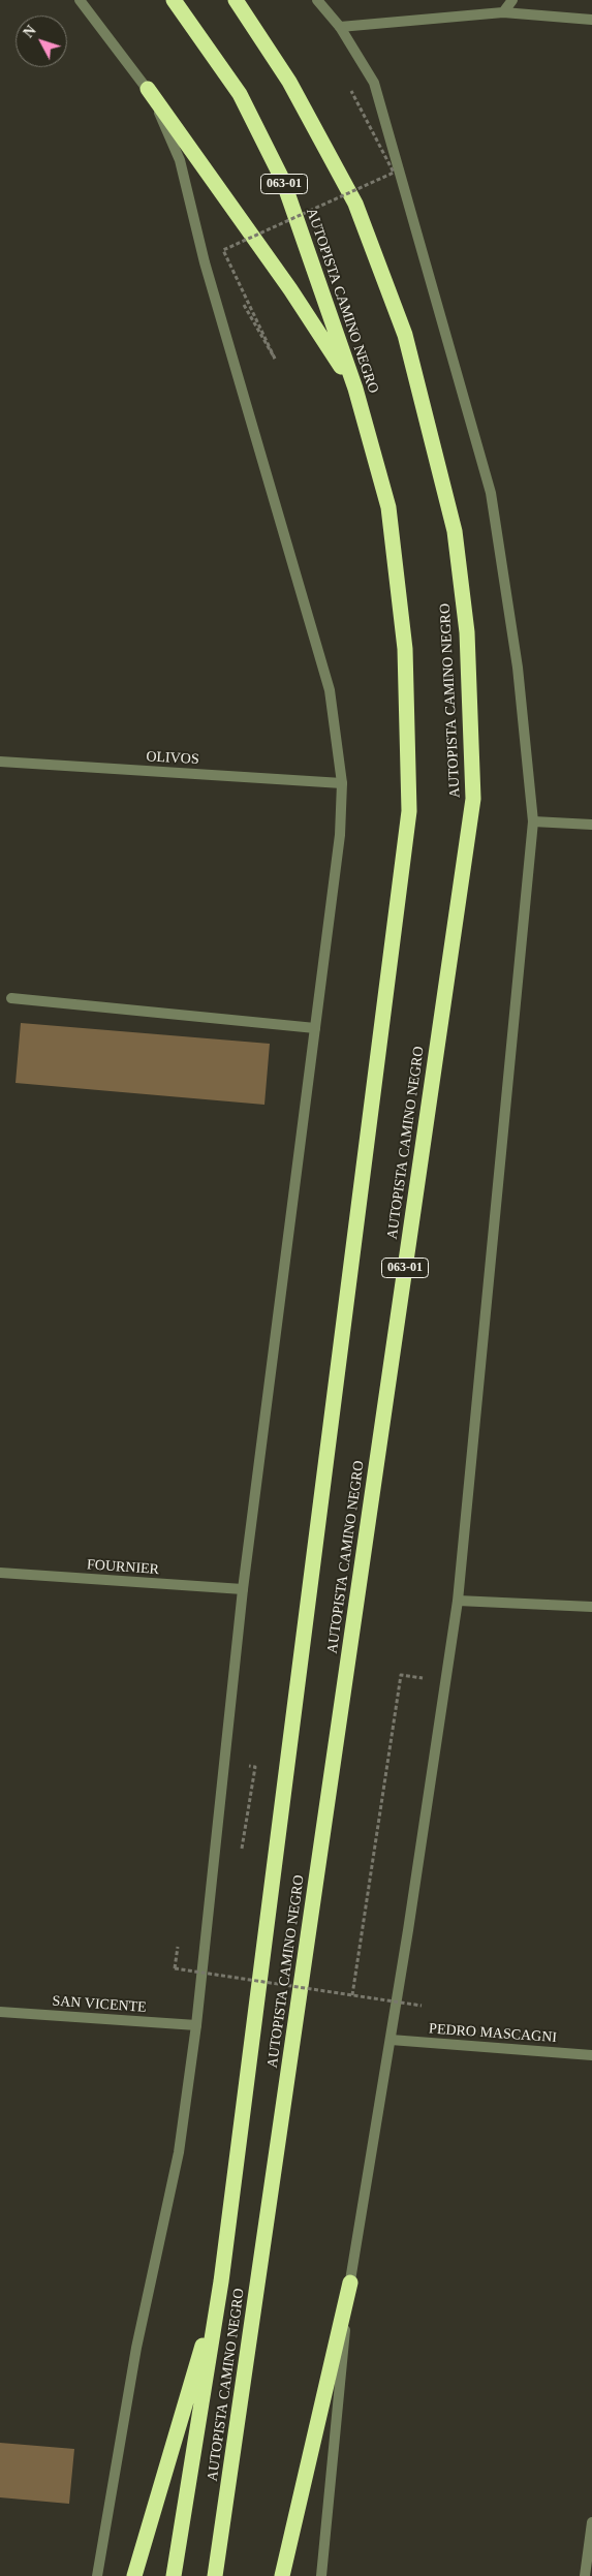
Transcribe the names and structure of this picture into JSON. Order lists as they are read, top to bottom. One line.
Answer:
{"streets":{"highway":["063-01","AUTOPISTA CAMINO NEGRO"],"street":["OLIVOS","FOURNIER","SAN VICENTE","PEDRO MASCAGNI"]},"north":"top left"}
